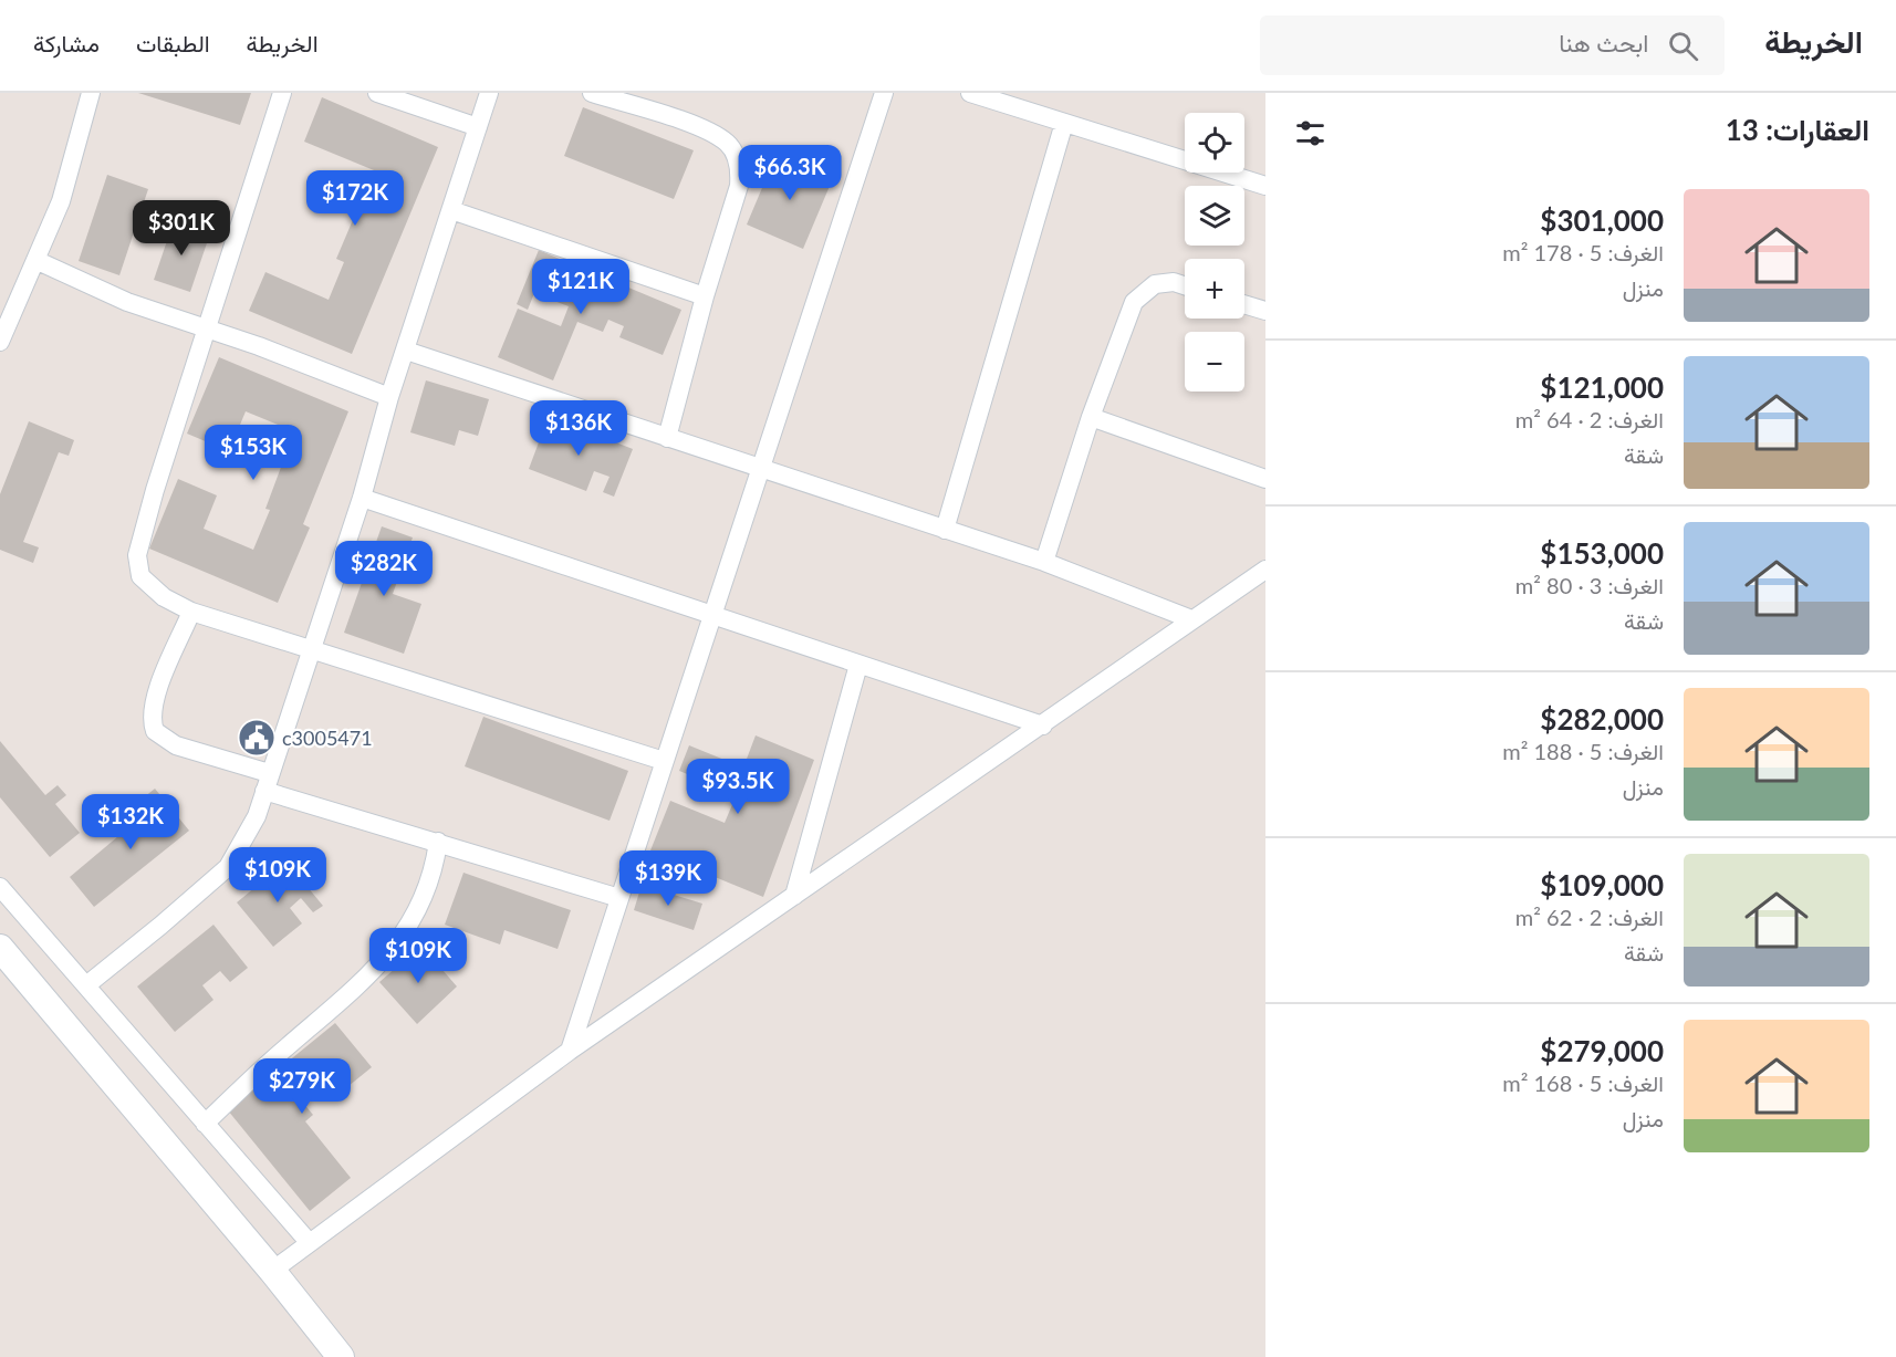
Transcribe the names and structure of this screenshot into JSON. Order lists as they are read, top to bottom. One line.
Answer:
{"places":{"public building":["c3005471"]},"page":{"header":"الخريطة","search":"ابحث هنا","nav":["الخريطة","الطبقات","مشاركة"],"heading":"العقارات: 13","map_buttons":["+","−"],"price":["$66.3K","$172K","$301K","$121K","$136K","$153K","$282K","$93.5K","$132K","$109K","$139K","$109K","$279K"],"list":[{"name":"$301,000","note":"الغرف: 5 · 178 m² · منزل"},{"name":"$121,000","note":"الغرف: 2 · 64 m² · شقة"},{"name":"$153,000","note":"الغرف: 3 · 80 m² · شقة"},{"name":"$282,000","note":"الغرف: 5 · 188 m² · منزل"},{"name":"$109,000","note":"الغرف: 2 · 62 m² · شقة"},{"name":"$279,000","note":"الغرف: 5 · 168 m² · منزل"}]}}
